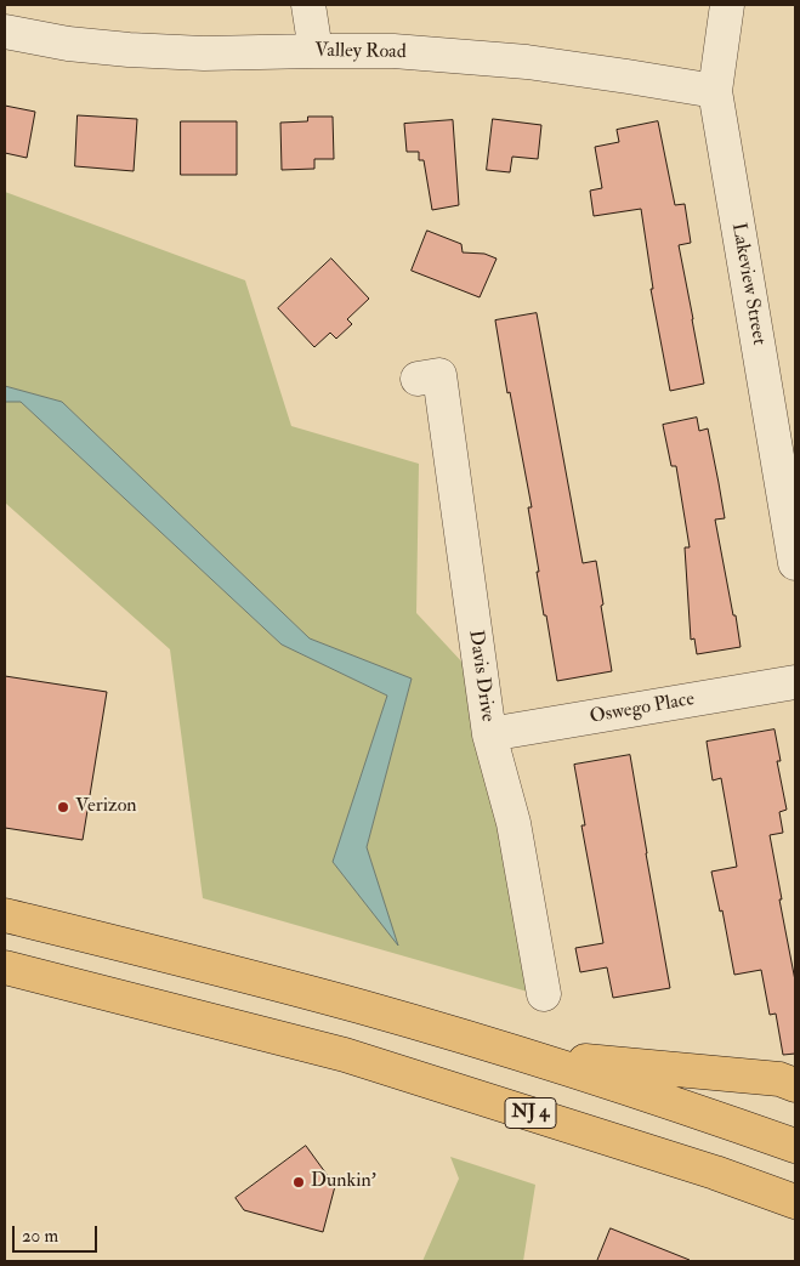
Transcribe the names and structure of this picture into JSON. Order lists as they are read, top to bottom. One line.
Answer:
{"streets":{"highway":["NJ 4"],"street":["Valley Road","Lakeview Street","Davis Drive","Oswego Place"]},"crossings":[["Valley Road","Lakeview Street"],["Davis Drive","Oswego Place"]],"places":["Verizon","Dunkin'"],"scale_bar":"20 m"}
